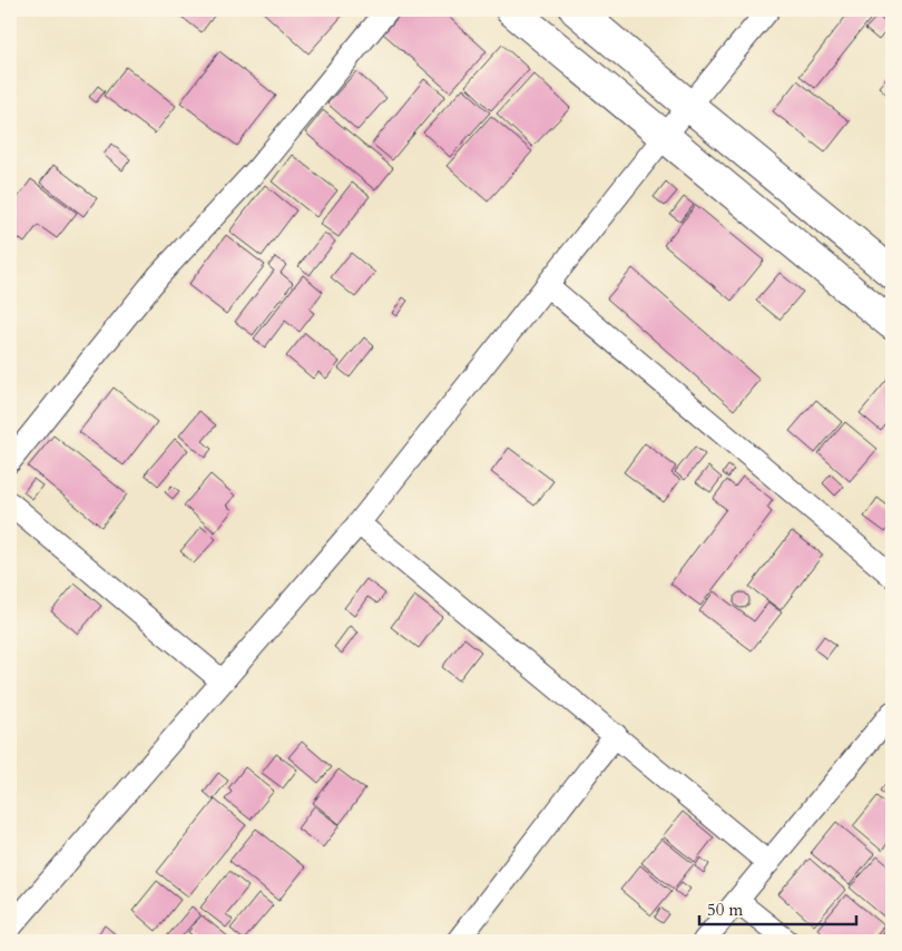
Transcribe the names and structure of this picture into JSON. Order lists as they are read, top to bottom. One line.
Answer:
{"scale_bar":"50 m"}
